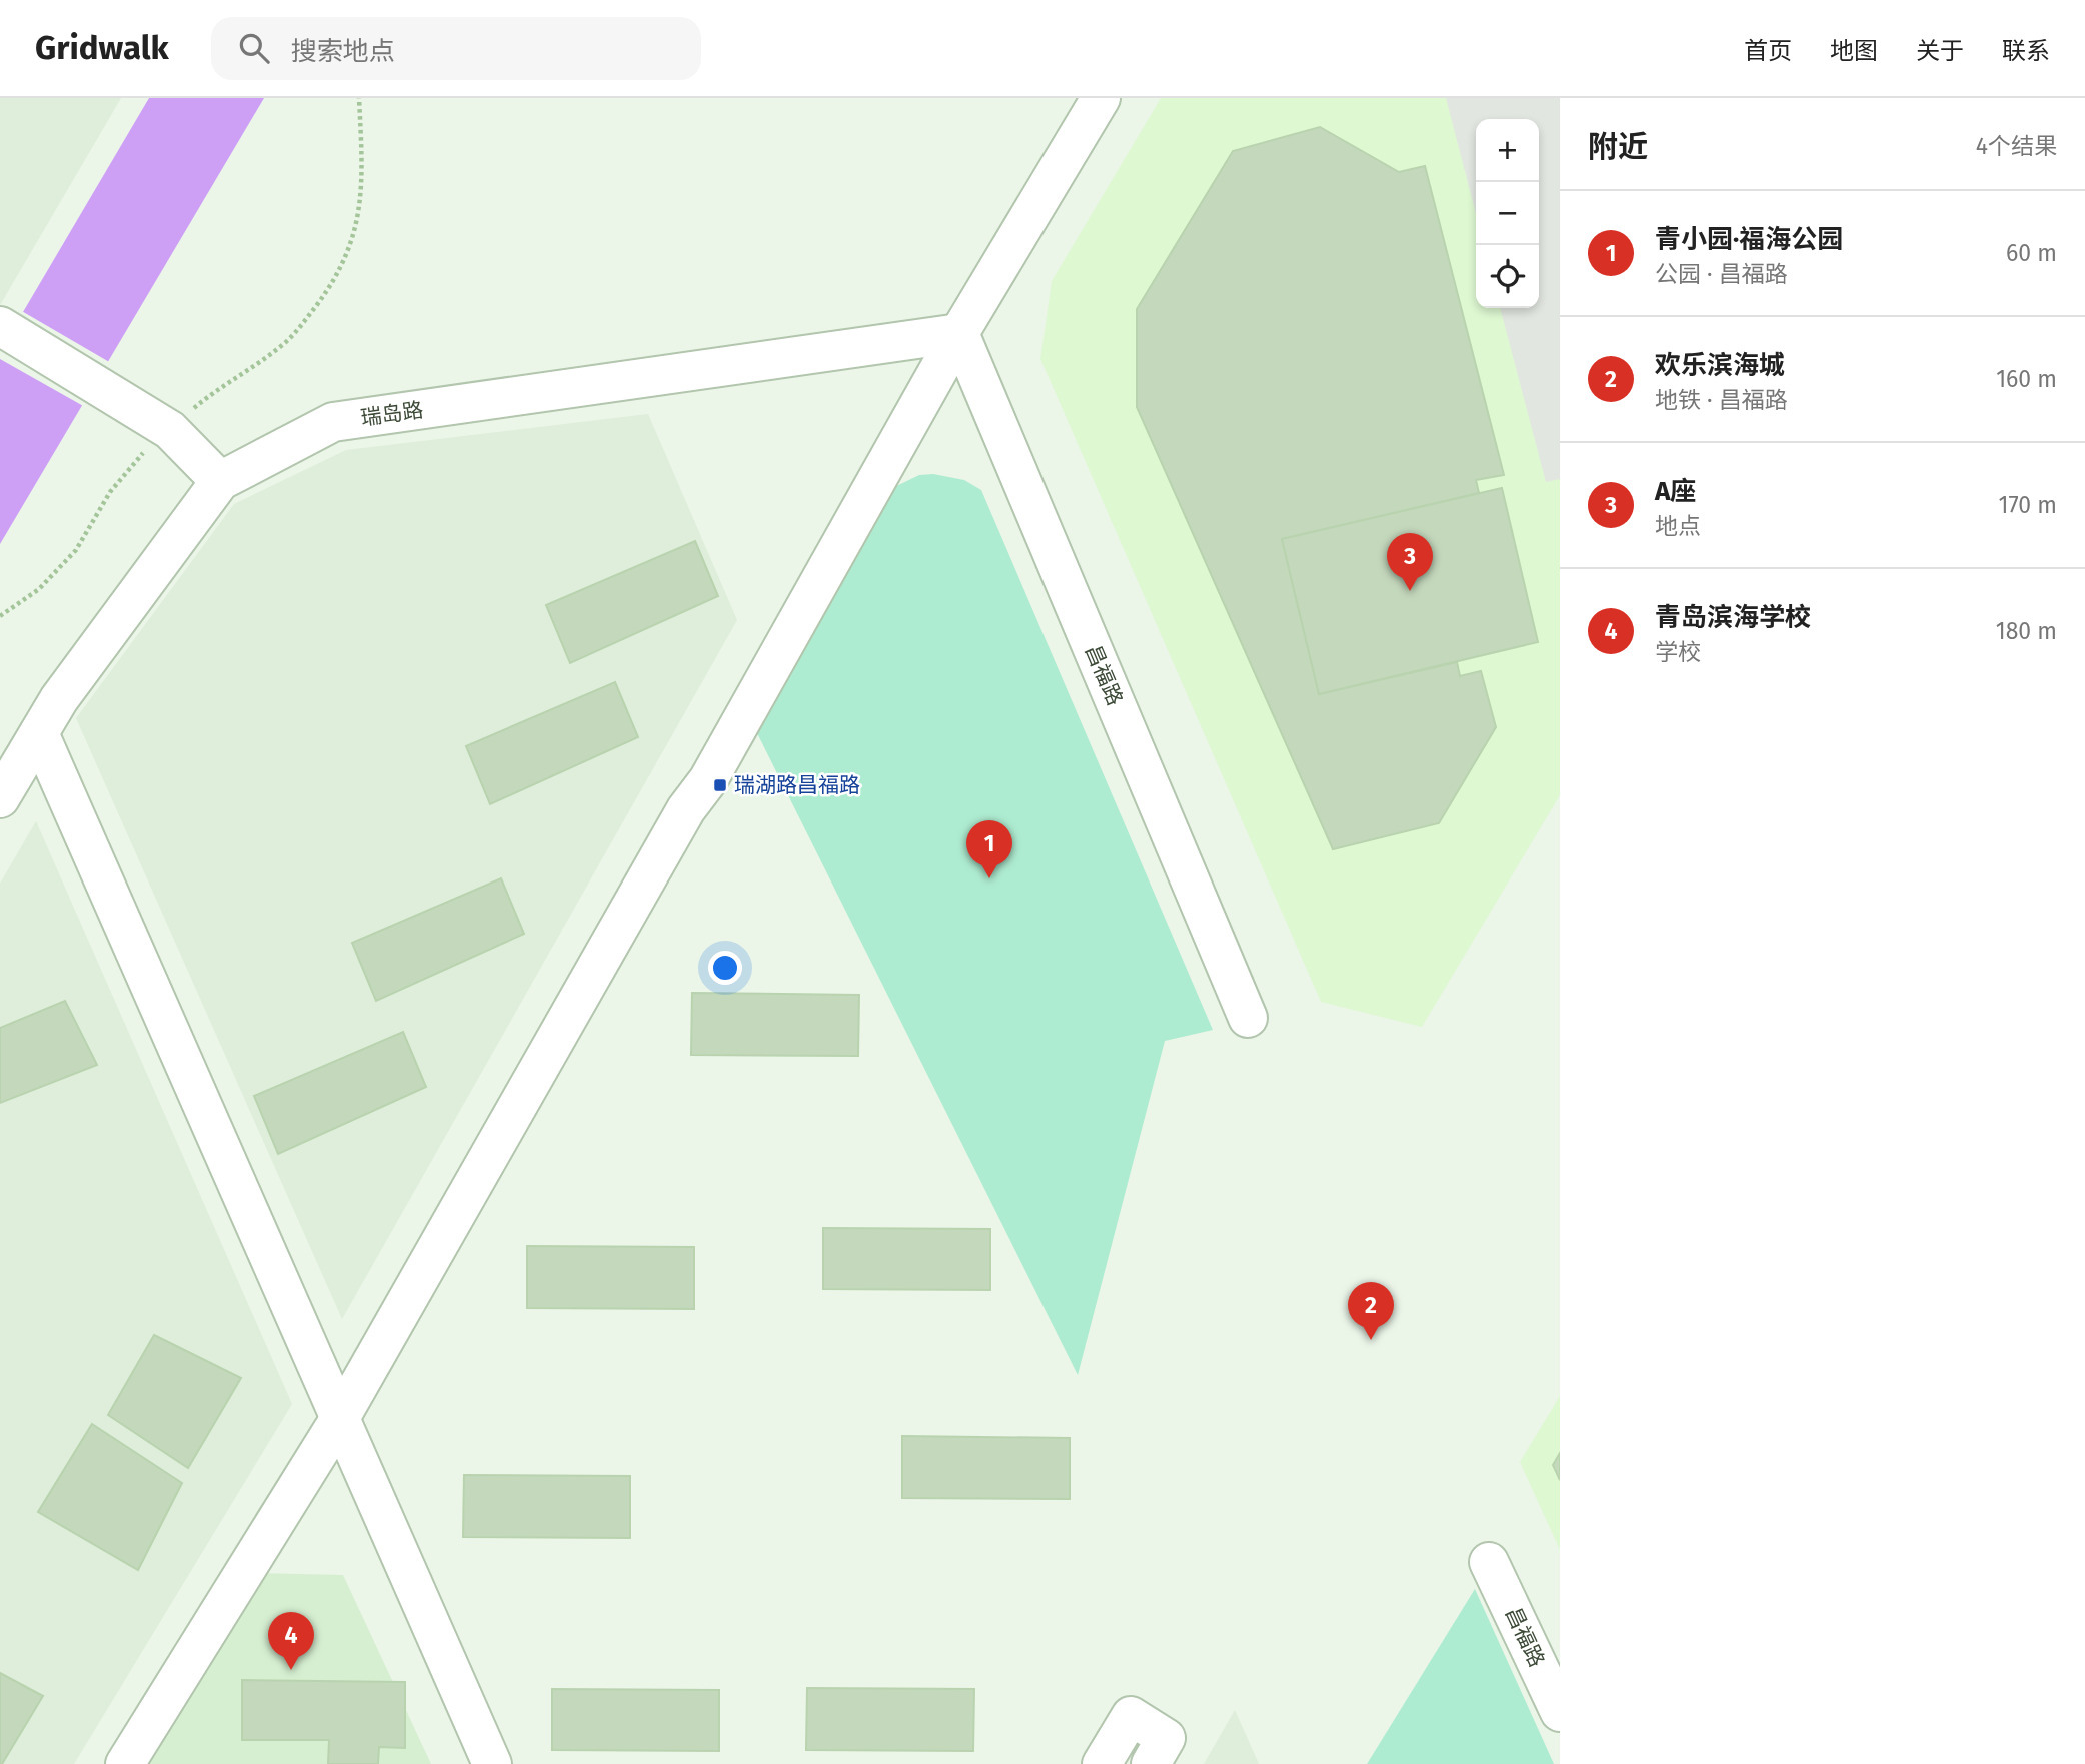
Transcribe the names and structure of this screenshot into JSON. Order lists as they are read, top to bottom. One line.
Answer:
{"streets":{"street":["瑞岛路","昌福路"]},"crossings":[["瑞岛路","昌福路"]],"places":{"transit":["瑞湖路昌福路"]},"page":{"header":"Gridwalk","search":"搜索地点","nav":["首页","地图","关于","联系"],"heading":["附近","4个结果"],"map_buttons":["+","−"],"list":[{"mark":"1","name":"青小园·福海公园","note":"公园 · 昌福路","value":"60 m"},{"mark":"2","name":"欢乐滨海城","note":"地铁 · 昌福路","value":"160 m"},{"mark":"3","name":"A座","note":"地点","value":"170 m"},{"mark":"4","name":"青岛滨海学校","note":"学校","value":"180 m"}],"pins":["3","1","2","4"]}}
